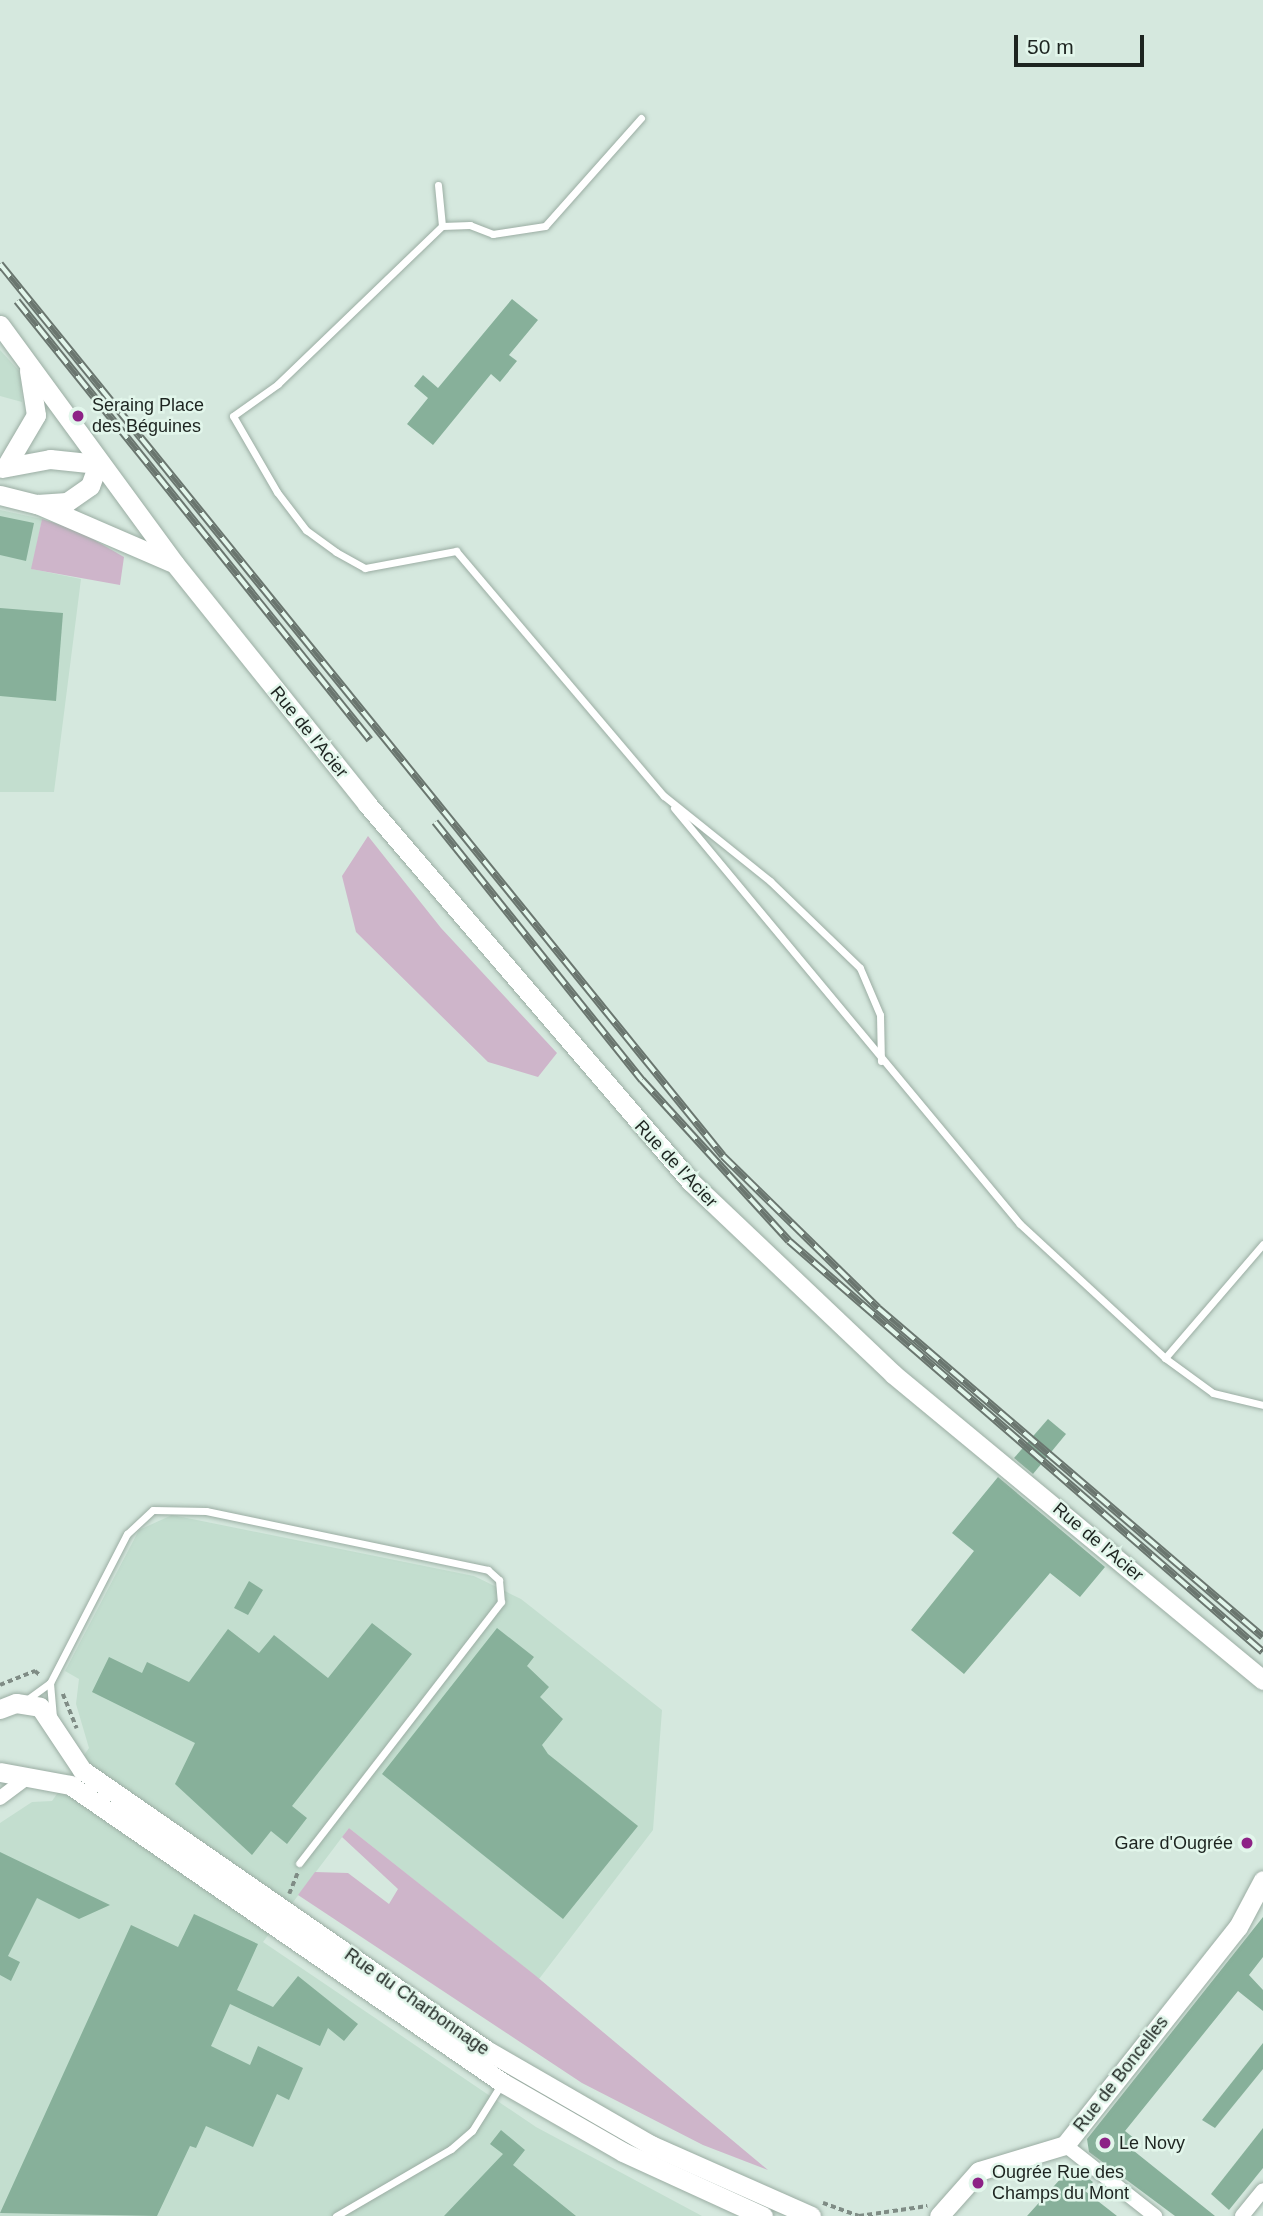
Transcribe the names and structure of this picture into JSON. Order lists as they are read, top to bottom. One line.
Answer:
{"streets":{"main road":["Rue de l'Acier","Rue du Charbonnage","Rue de Boncelles"]},"places":["Seraing Place des Béguines","Gare d'Ougrée","Le Novy","Ougrée Rue des Champs du Mont"],"scale_bar":"50 m"}
